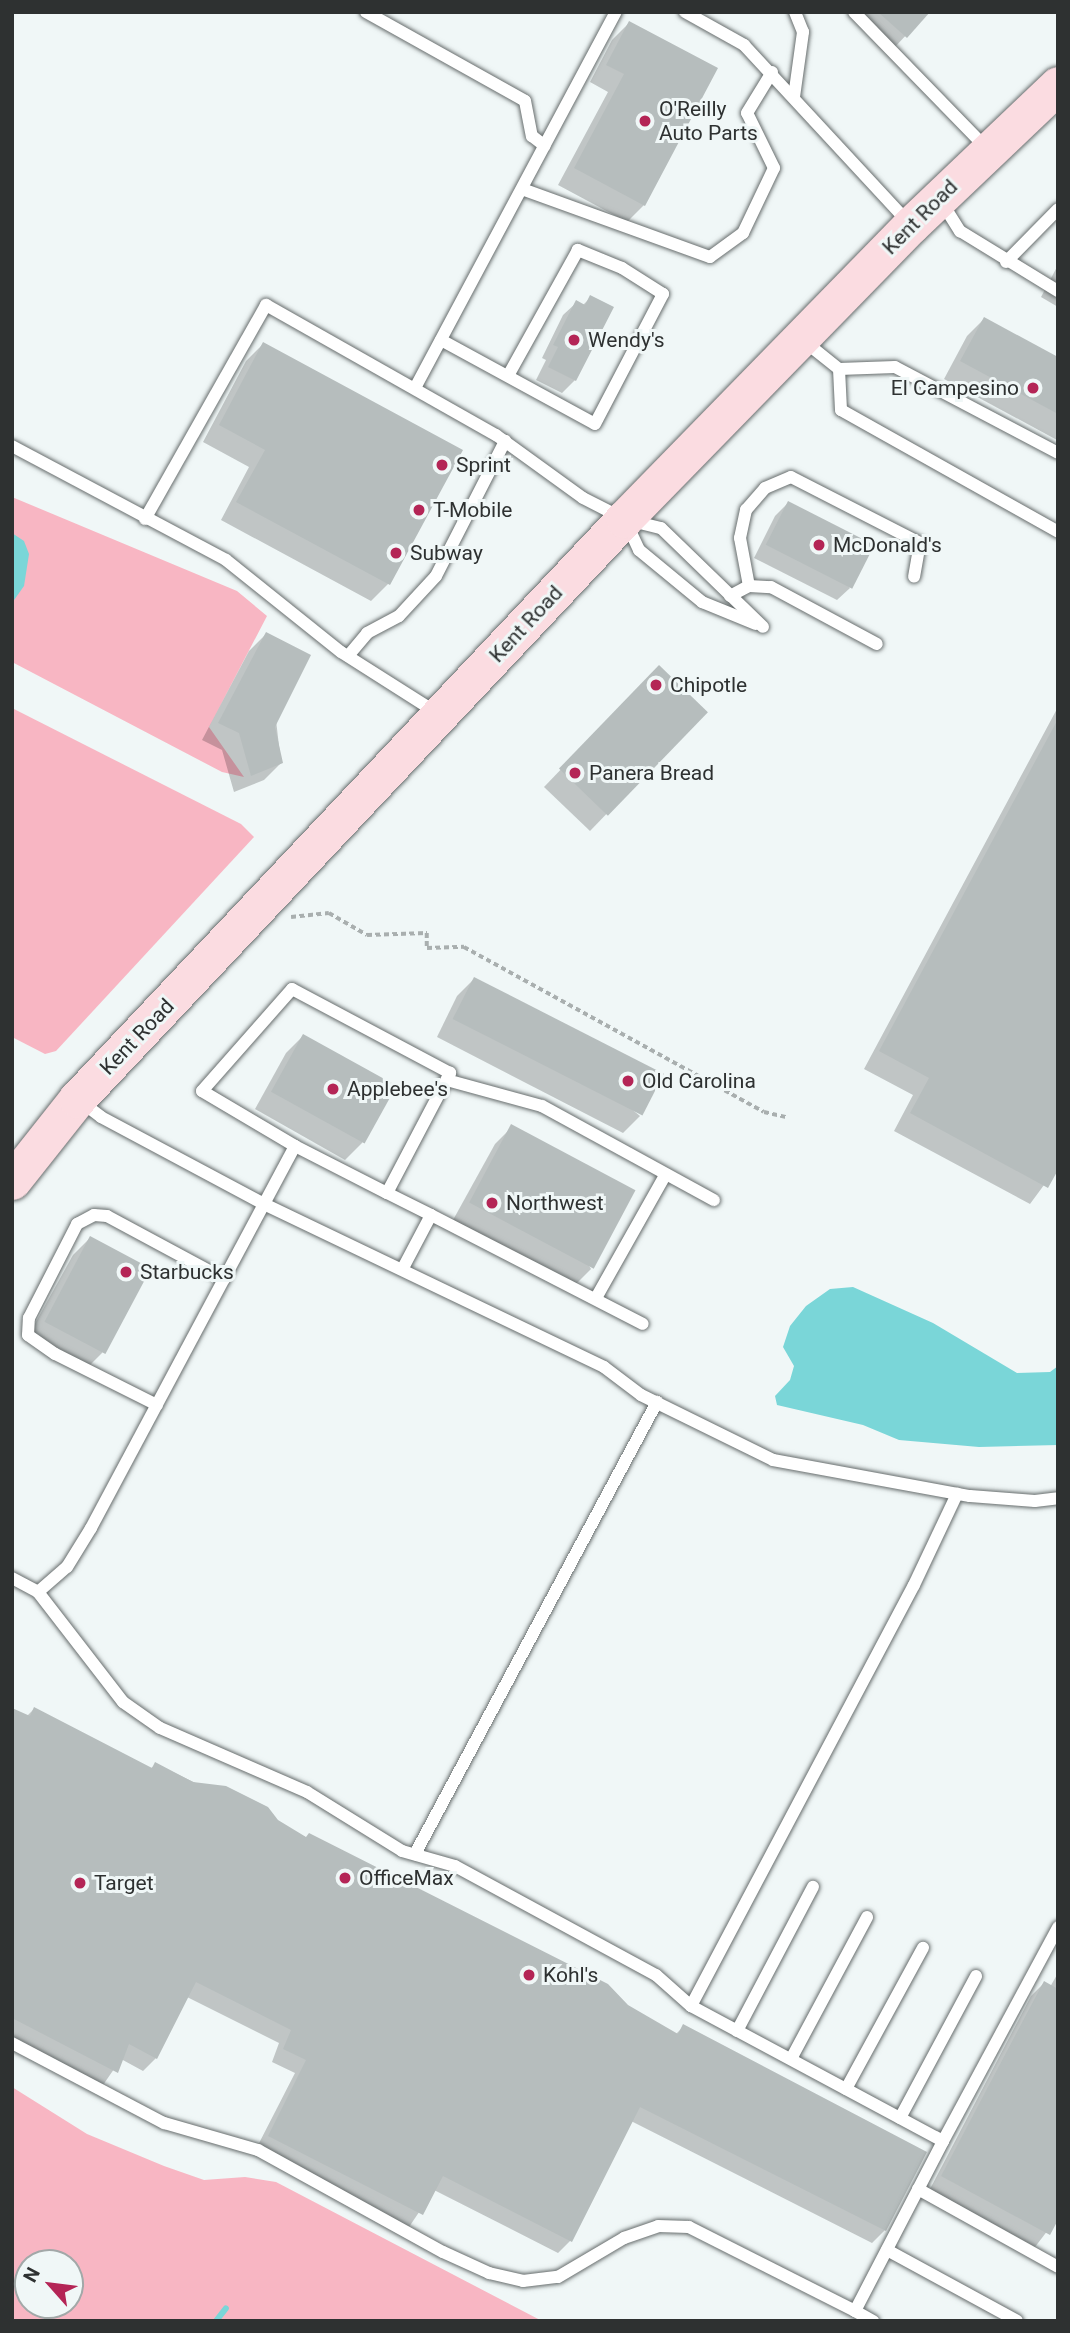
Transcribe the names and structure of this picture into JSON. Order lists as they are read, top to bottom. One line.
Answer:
{"streets":{"main road":["Kent Road"]},"places":["O'Reilly Auto Parts","Wendy's","El Campesino","Sprint","T-Mobile","McDonald's","Subway","Chipotle","Panera Bread","Old Carolina","Applebee's","Northwest","Starbucks","OfficeMax","Target","Kohl's"],"north":"top left"}
